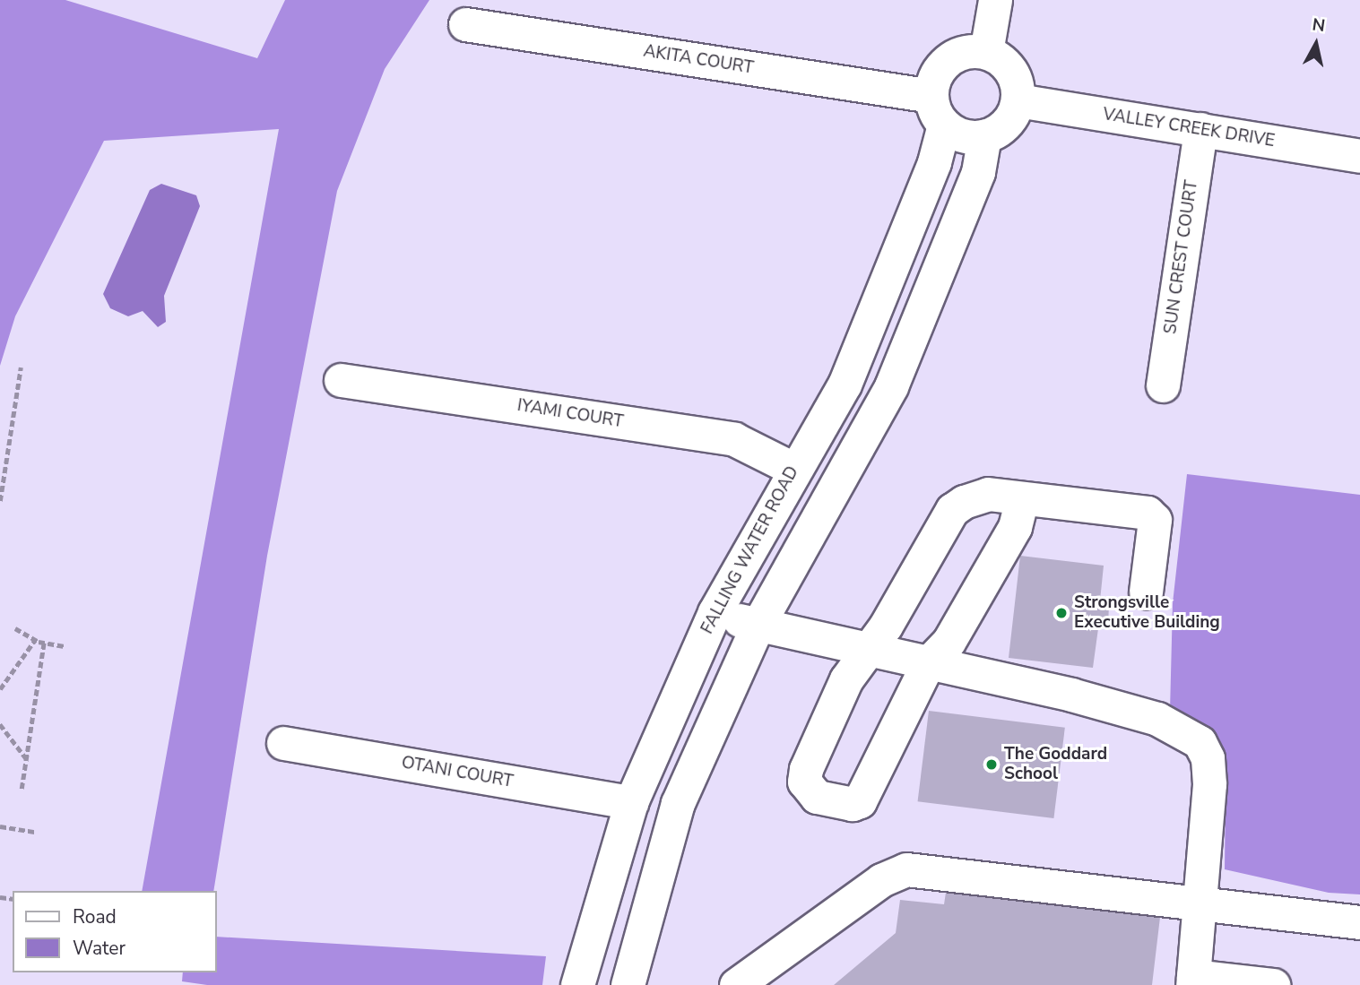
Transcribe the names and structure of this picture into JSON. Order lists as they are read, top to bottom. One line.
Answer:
{"streets":{"street":["AKITA COURT","VALLEY CREEK DRIVE","SUN CREST COURT","IYAMI COURT","FALLING WATER ROAD","OTANI COURT"]},"crossings":[["AKITA COURT","VALLEY CREEK DRIVE"],["AKITA COURT","FALLING WATER ROAD"],["VALLEY CREEK DRIVE","SUN CREST COURT"],["VALLEY CREEK DRIVE","FALLING WATER ROAD"],["IYAMI COURT","FALLING WATER ROAD"],["FALLING WATER ROAD","OTANI COURT"]],"places":["Strongsville Executive Building","The Goddard School"],"legend":["Road","Water"],"north":"top"}
